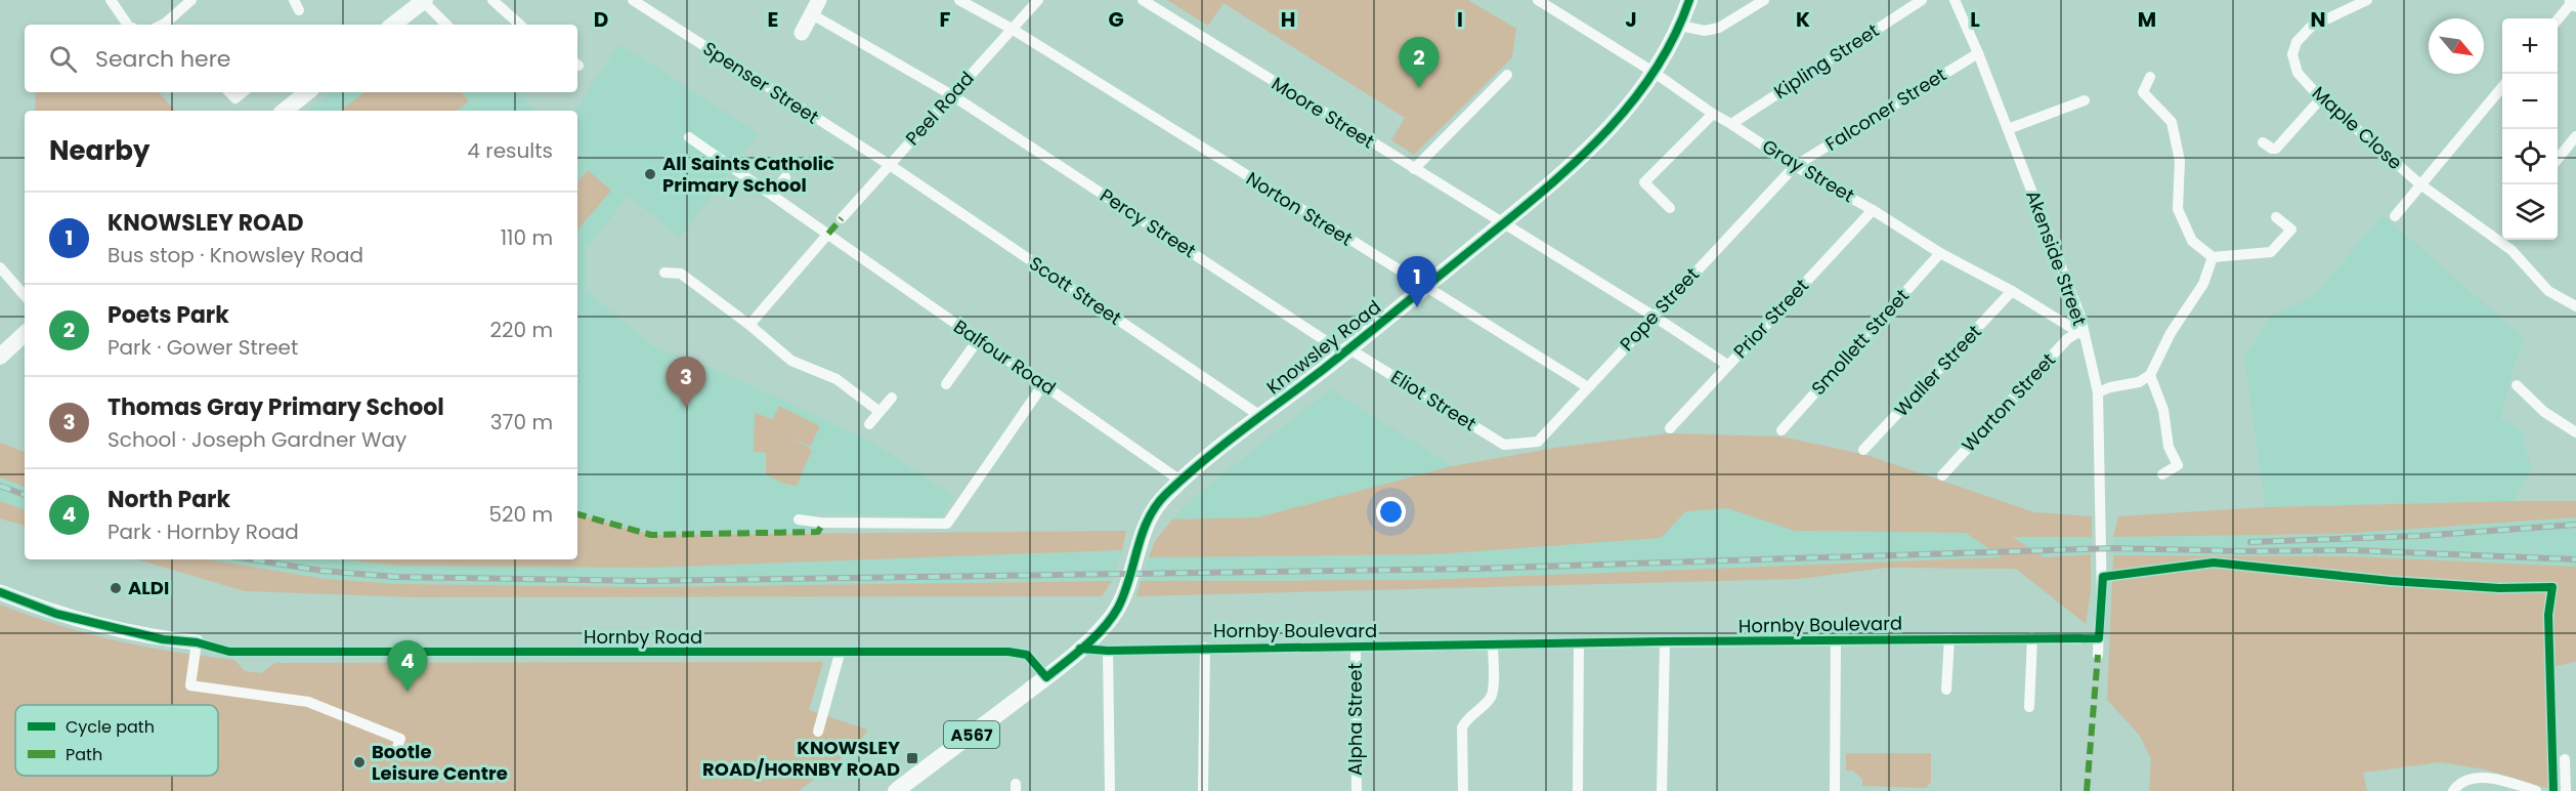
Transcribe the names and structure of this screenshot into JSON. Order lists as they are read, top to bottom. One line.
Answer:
{"streets":{"main road":["Knowsley Road","A567"],"street":["Kipling Street","Spenser Street","Peel Road","Falconer Street","Moore Street","Maple Close","Gray Street","Norton Street","Percy Street","Akenside Street","Scott Street","Pope Street","Prior Street","Smollett Street","Balfour Road","Waller Street","Eliot Street","Warton Street","Hornby Boulevard","Hornby Road","Alpha Street"]},"crossings":[["Kipling Street","Gray Street"],["Spenser Street","Peel Road"],["Spenser Street","Scott Street"],["Peel Road","Norton Street"],["Peel Road","Percy Street"],["Peel Road","Scott Street"],["Falconer Street","Gray Street"],["Falconer Street","Akenside Street"],["Falconer Street","Pope Street"],["Moore Street","Pope Street"],["Moore Street","Prior Street"],["Moore Street","Knowsley Road"],["Gray Street","Akenside Street"],["Gray Street","Pope Street"],["Gray Street","Prior Street"],["Gray Street","Smollett Street"],["Gray Street","Knowsley Road"],["Gray Street","Waller Street"],["Gray Street","Warton Street"],["Norton Street","Pope Street"],["Norton Street","Knowsley Road"],["Percy Street","Knowsley Road"],["Percy Street","Eliot Street"],["Akenside Street","Warton Street"],["Scott Street","Knowsley Road"],["Pope Street","Eliot Street"],["Knowsley Road","Balfour Road"],["Knowsley Road","Eliot Street"],["Knowsley Road","Hornby Boulevard"],["Knowsley Road","Hornby Road"],["Hornby Boulevard","Alpha Street"]],"places":{"other":["All Saints Catholic Primary School","ALDI","Bootle Leisure Centre"],"transit":["KNOWSLEY ROAD/HORNBY ROAD"]},"legend":["Cycle path","Path"],"north":"bottom right","page":{"map_buttons":["+","−"],"search":"Search here","pins":["2","1","3","4"],"heading":["Nearby","4 results"],"list":[{"mark":"1","name":"KNOWSLEY ROAD","note":"Bus stop · Knowsley Road","value":"110 m"},{"mark":"2","name":"Poets Park","note":"Park · Gower Street","value":"220 m"},{"mark":"3","name":"Thomas Gray Primary School","note":"School · Joseph Gardner Way","value":"370 m"},{"mark":"4","name":"North Park","note":"Park · Hornby Road","value":"520 m"}]},"grid":{"columns":["D","E","F","G","H","I","J","K","L","M","N"]}}
